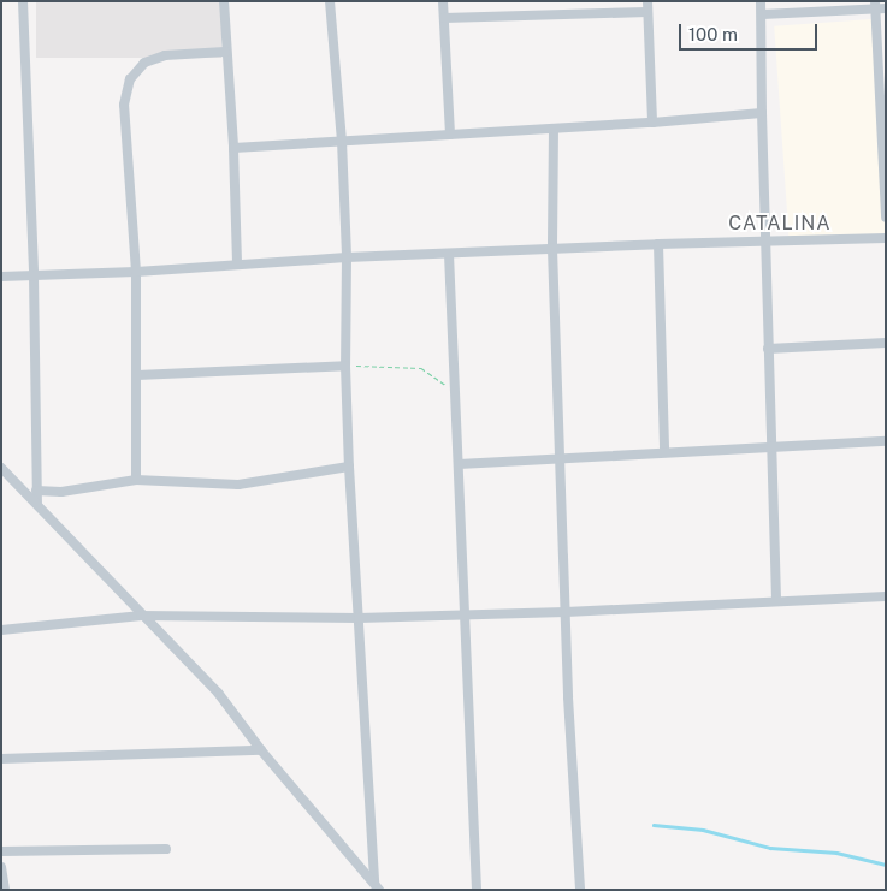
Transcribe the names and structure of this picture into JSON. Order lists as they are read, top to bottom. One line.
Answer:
{"districts":["CATALINA"],"scale_bar":"100 m"}
